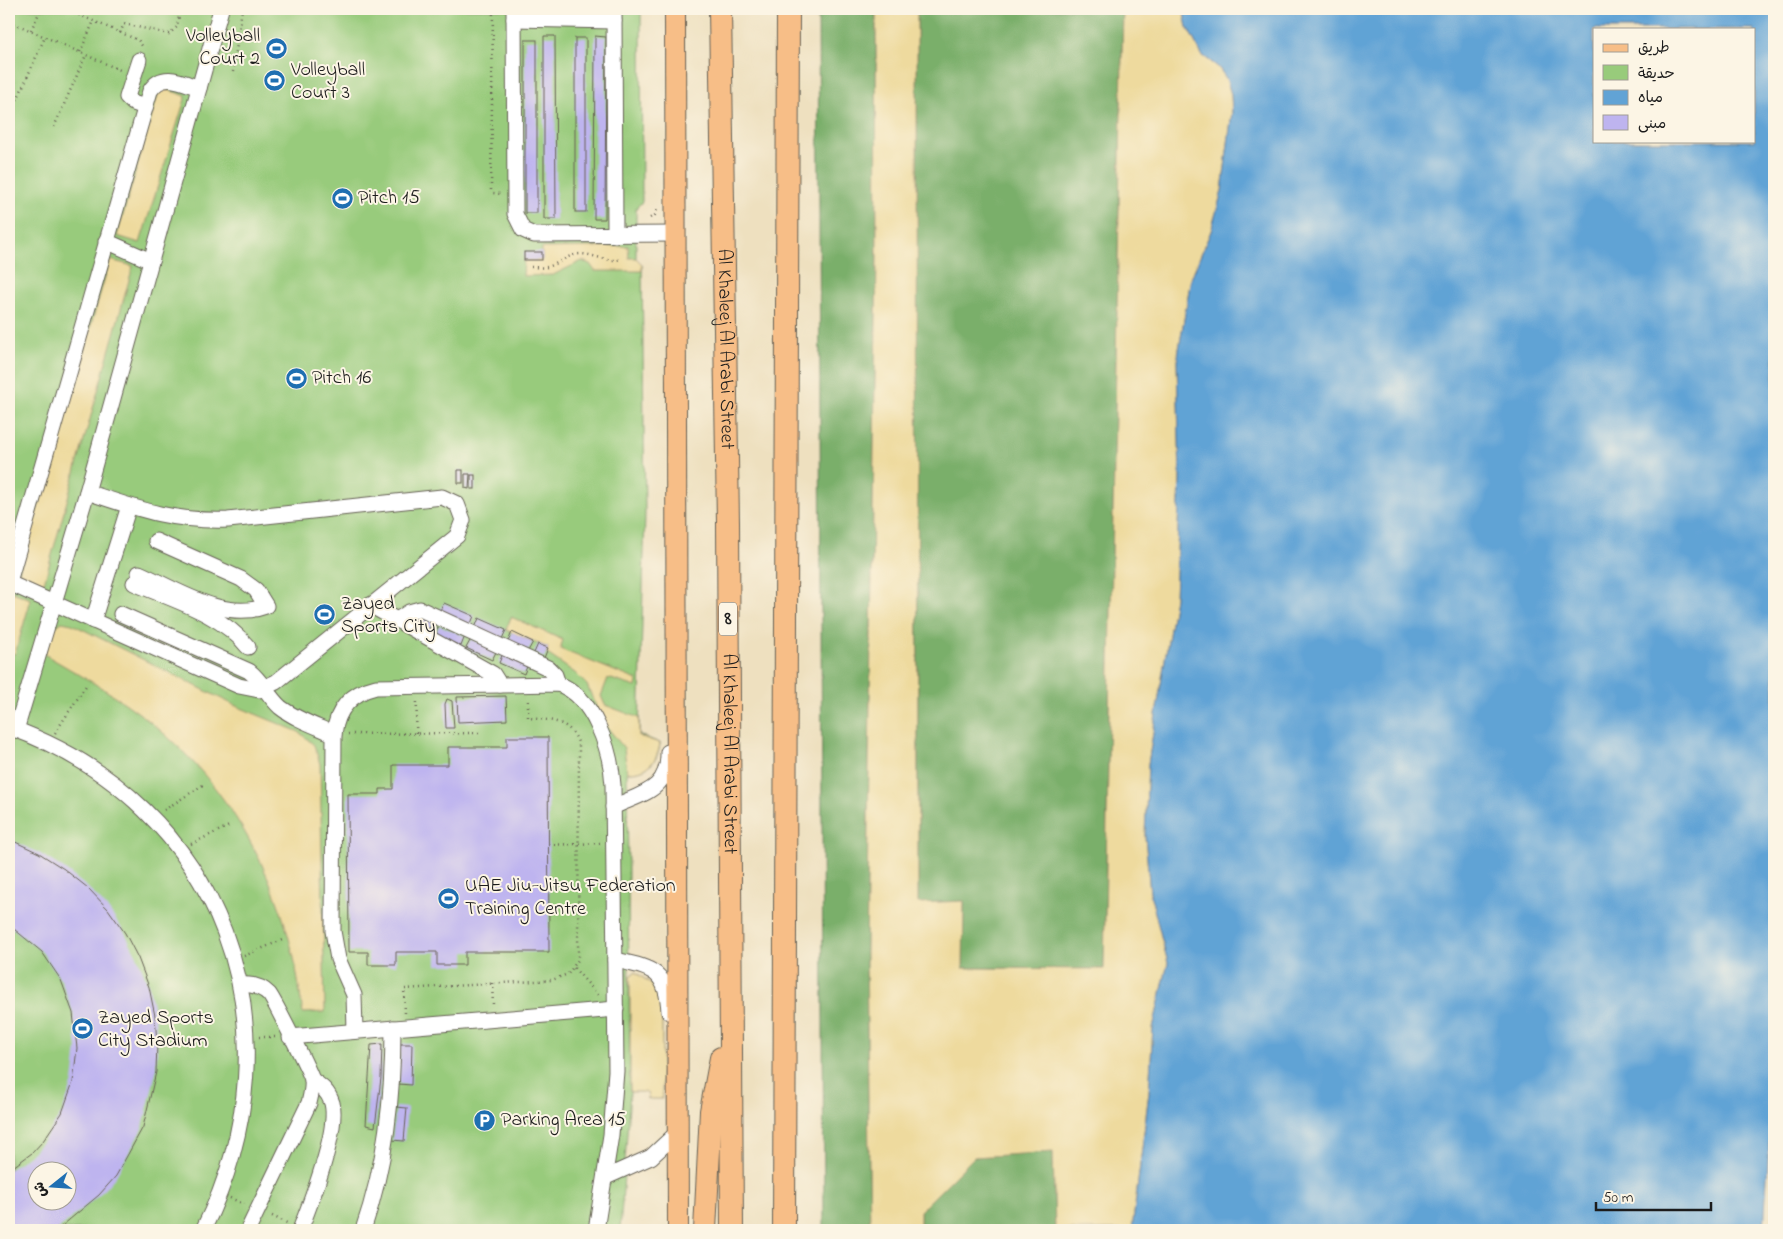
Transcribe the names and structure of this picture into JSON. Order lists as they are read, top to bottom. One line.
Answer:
{"streets":{"highway":["Al Khaleej Al Arabi Street","8"]},"places":{"sports":["Volleyball Court 2","Volleyball Court 3","Pitch 15","Pitch 16","Zayed Sports City","UAE Jiu-Jitsu Federation Training Centre","Zayed Sports City Stadium"],"parking":["Parking Area 15"]},"legend":["طريق","حديقة","مياه","مبنى"],"scale_bar":"50 m","north":"left"}
